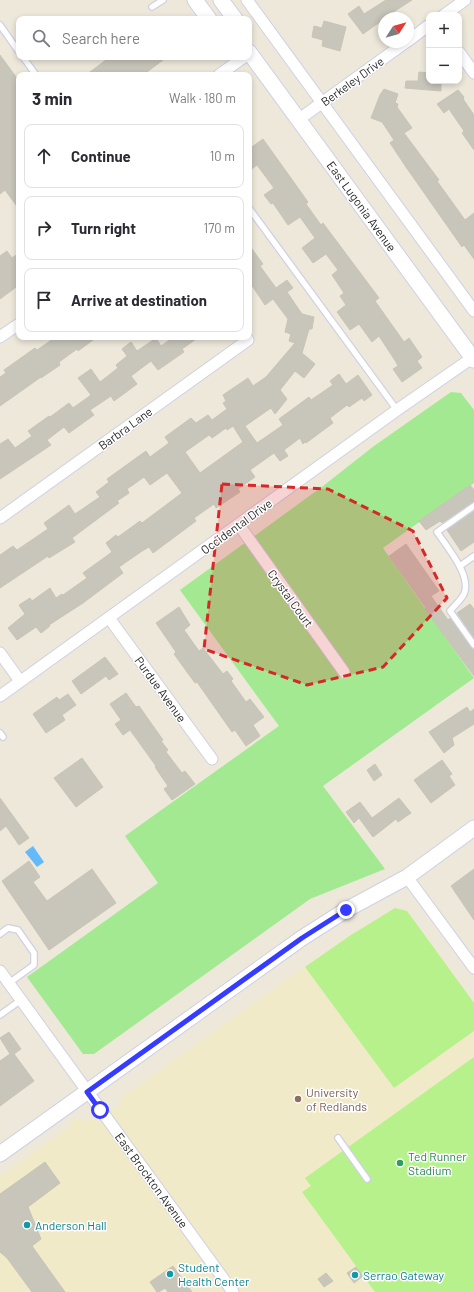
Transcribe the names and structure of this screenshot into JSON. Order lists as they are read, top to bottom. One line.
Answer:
{"streets":{"street":["Berkeley Drive","East Lugonia Avenue","Barbra Lane","Occidental Drive","Crystal Court","Purdue Avenue","East Brockton Avenue"]},"crossings":[["Berkeley Drive","East Lugonia Avenue"],["East Lugonia Avenue","Occidental Drive"],["Occidental Drive","Crystal Court"],["Occidental Drive","Purdue Avenue"]],"places":["University of Redlands","Ted Runner Stadium","Anderson Hall","Student Health Center","Serrao Gateway"],"north":"top right","page":{"map_buttons":["+","−"],"search":"Search here","heading":["3 min","Walk · 180 m"],"list":[["Continue","10 m"],["Turn right","170 m"],"Arrive at destination"]}}
